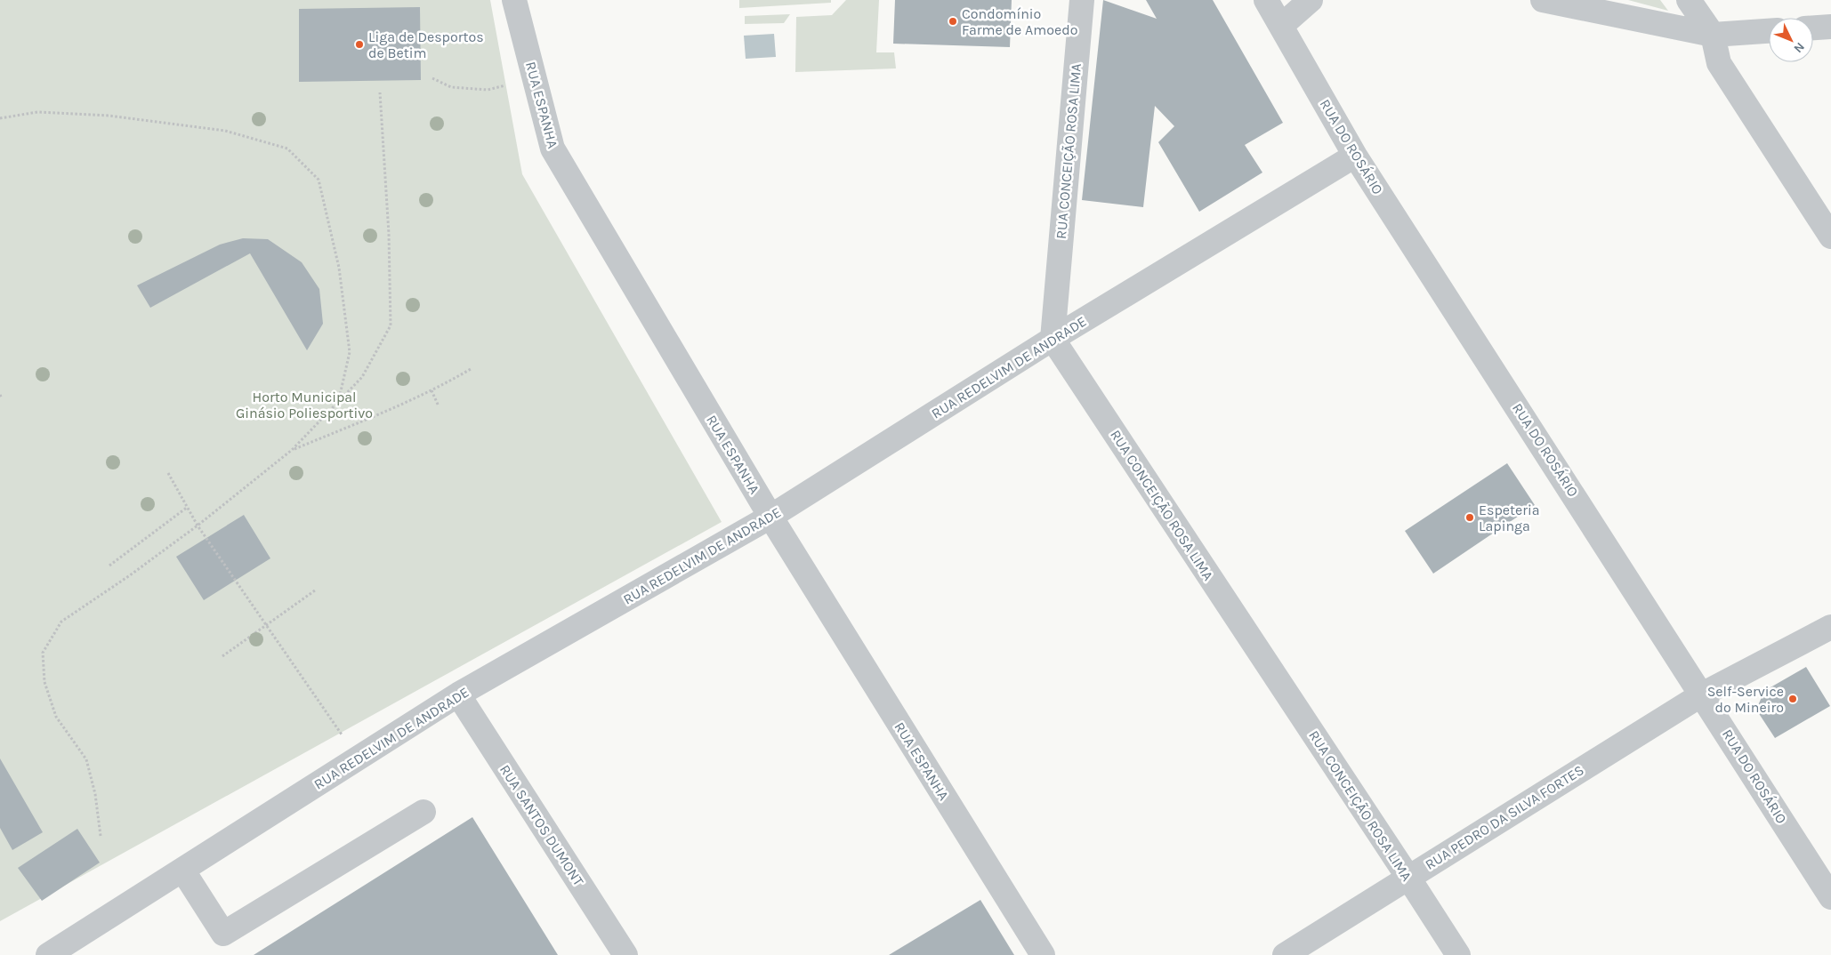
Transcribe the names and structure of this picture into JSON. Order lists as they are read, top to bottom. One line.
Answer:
{"streets":{"street":["RUA ESPANHA","RUA DO ROSÁRIO","RUA CONCEIÇÃO ROSA LIMA","RUA REDELVIM DE ANDRADE","RUA PEDRO DA SILVA FORTES","RUA SANTOS DUMONT"]},"crossings":[["RUA ESPANHA","RUA REDELVIM DE ANDRADE"],["RUA DO ROSÁRIO","RUA REDELVIM DE ANDRADE"],["RUA DO ROSÁRIO","RUA PEDRO DA SILVA FORTES"],["RUA CONCEIÇÃO ROSA LIMA","RUA REDELVIM DE ANDRADE"],["RUA CONCEIÇÃO ROSA LIMA","RUA PEDRO DA SILVA FORTES"],["RUA REDELVIM DE ANDRADE","RUA SANTOS DUMONT"]],"parks":["Horto Municipal Ginásio Poliesportivo"],"places":["Condomínio Farme de Amoedo","Liga de Desportos de Betim","Espeteria Lapinga","Self-Service do Mineiro"],"north":"bottom right"}
